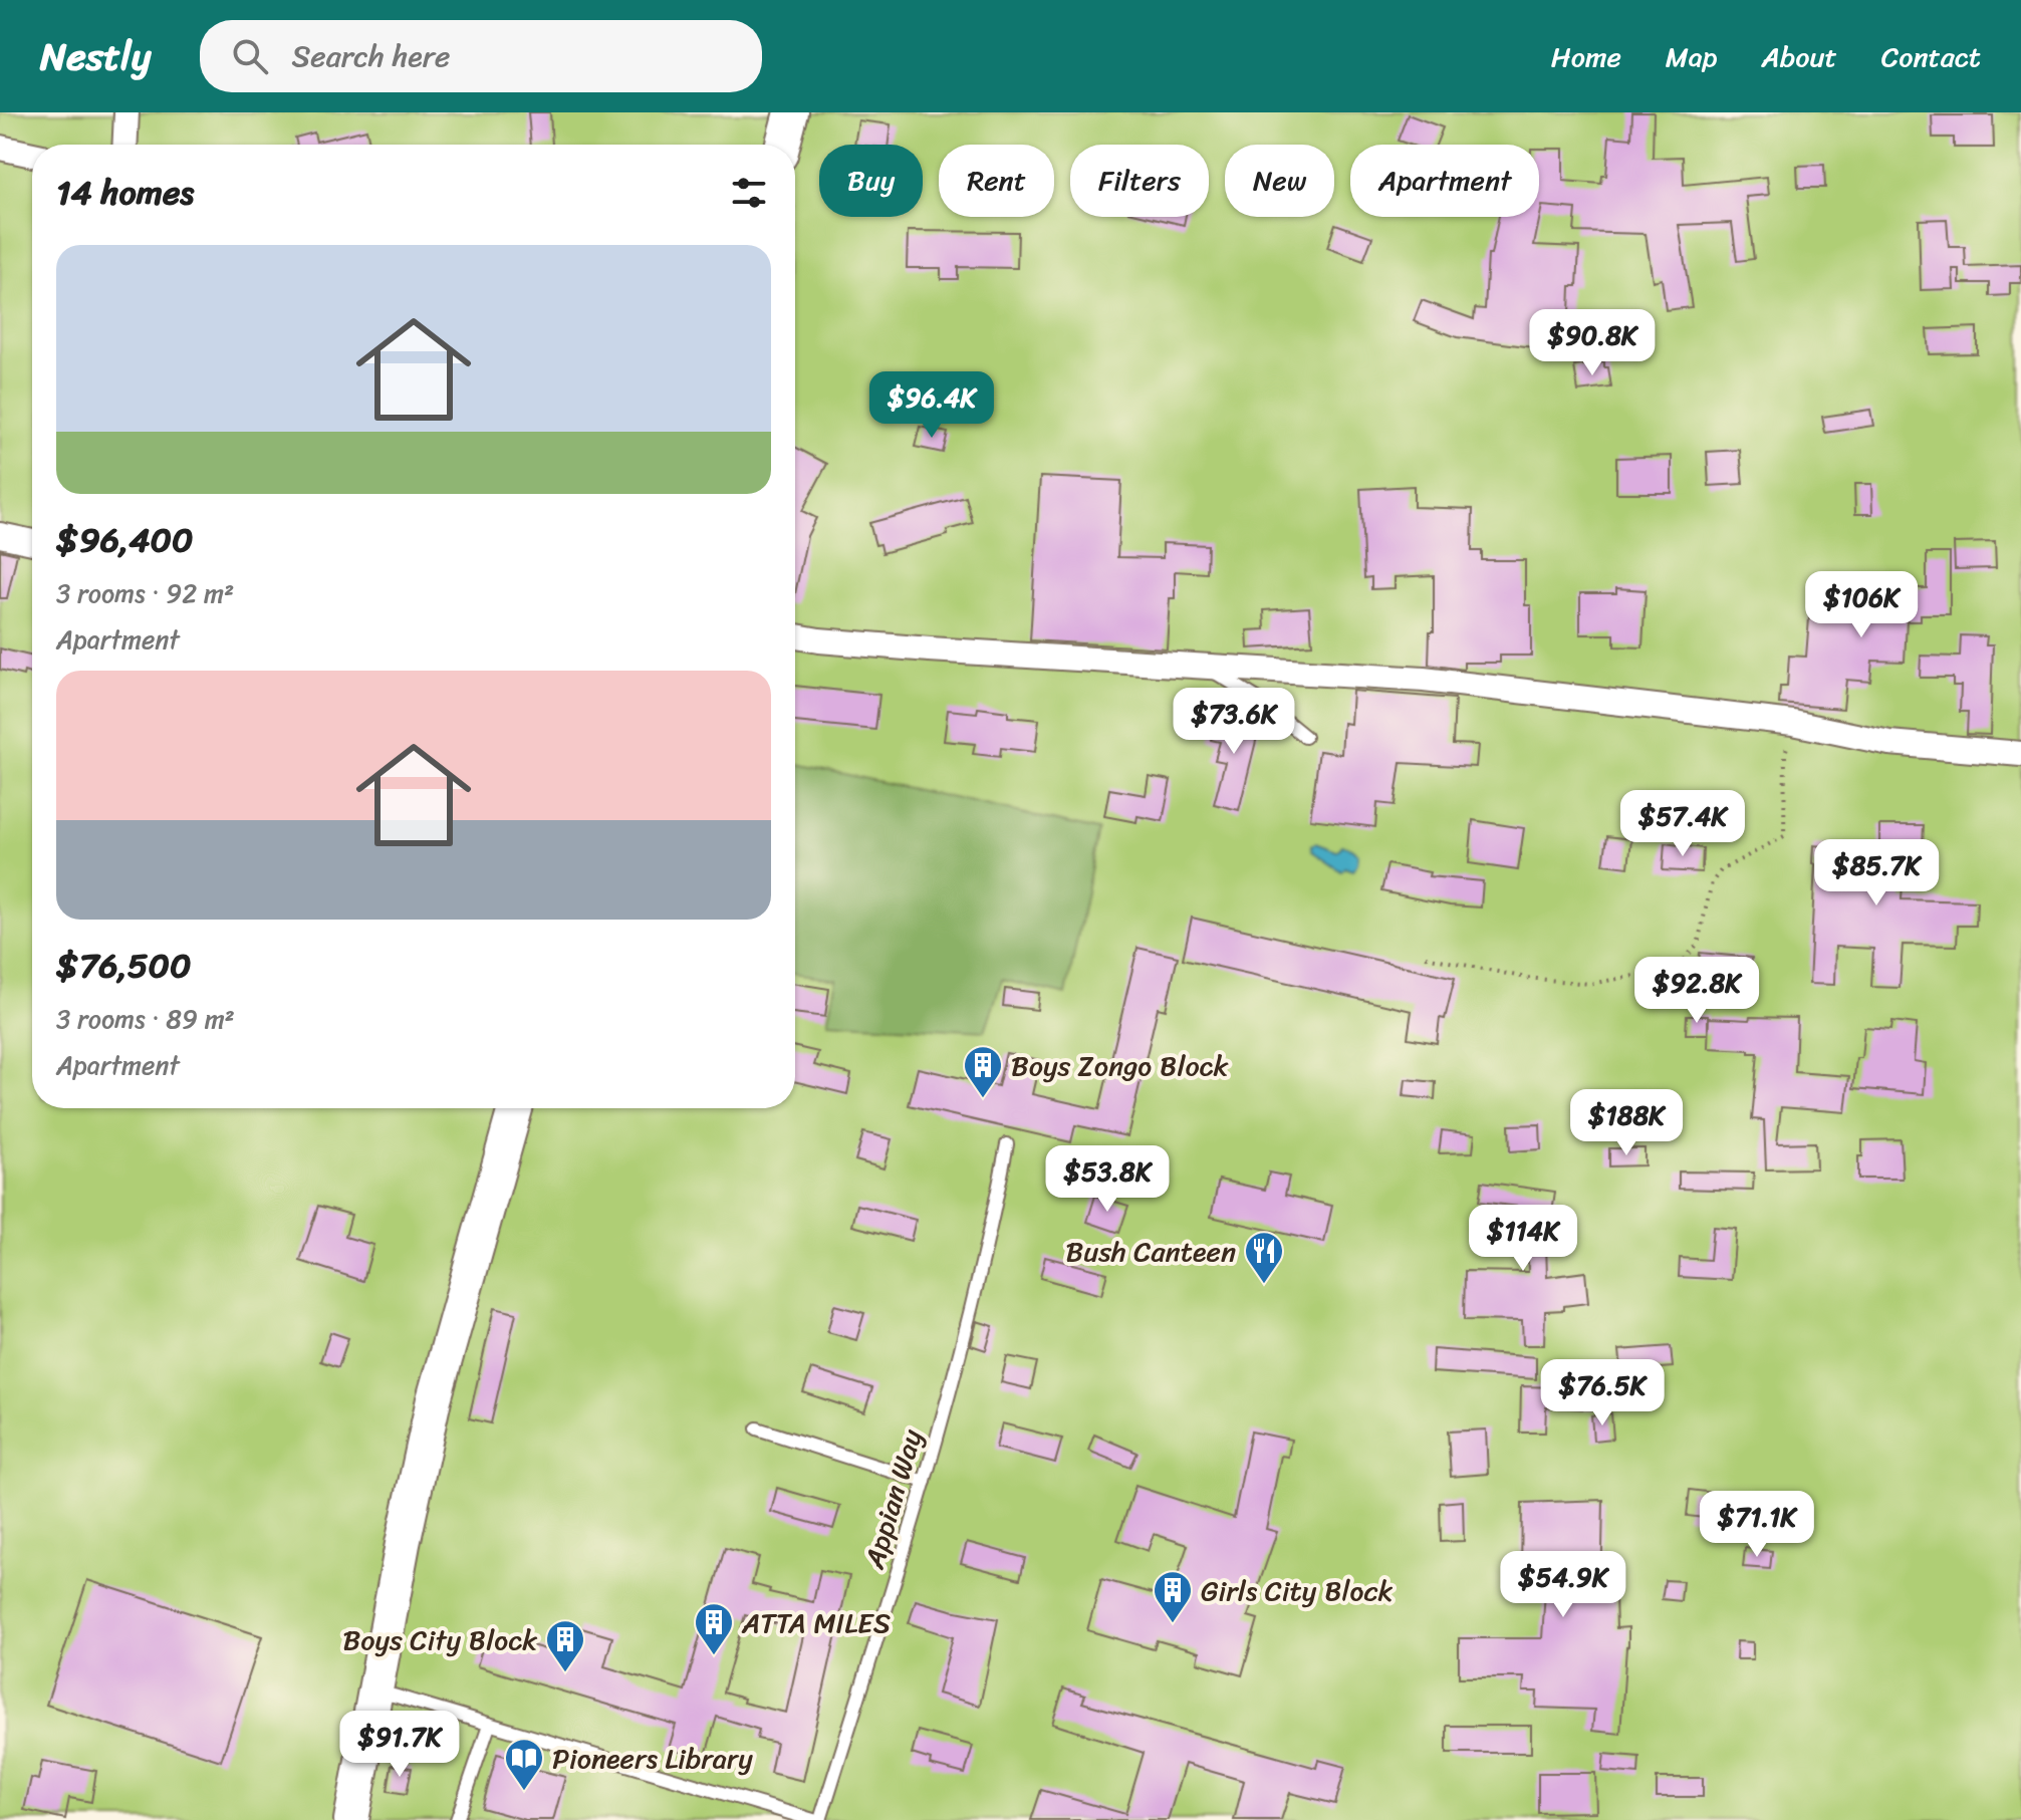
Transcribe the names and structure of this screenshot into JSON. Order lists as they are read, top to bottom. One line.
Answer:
{"streets":{"lane":["Appian Way"]},"places":{"building":["Boys Zongo Block","Girls City Block","ATTA MILES","Boys City Block"],"restaurant":["Bush Canteen"],"library":["Pioneers Library"]},"page":{"header":"Nestly","search":"Search here","nav":["Home","Map","About","Contact"],"chip":["Buy","Rent","Filters","New","Apartment"],"heading":"14 homes","list":[{"name":"$96,400","note":"3 rooms · 92 m² · Apartment"},{"name":"$76,500","note":"3 rooms · 89 m² · Apartment"}],"price":["$90.8K","$96.4K","$106K","$73.6K","$57.4K","$85.7K","$92.8K","$188K","$53.8K","$114K","$76.5K","$71.1K","$54.9K","$91.7K"]}}
